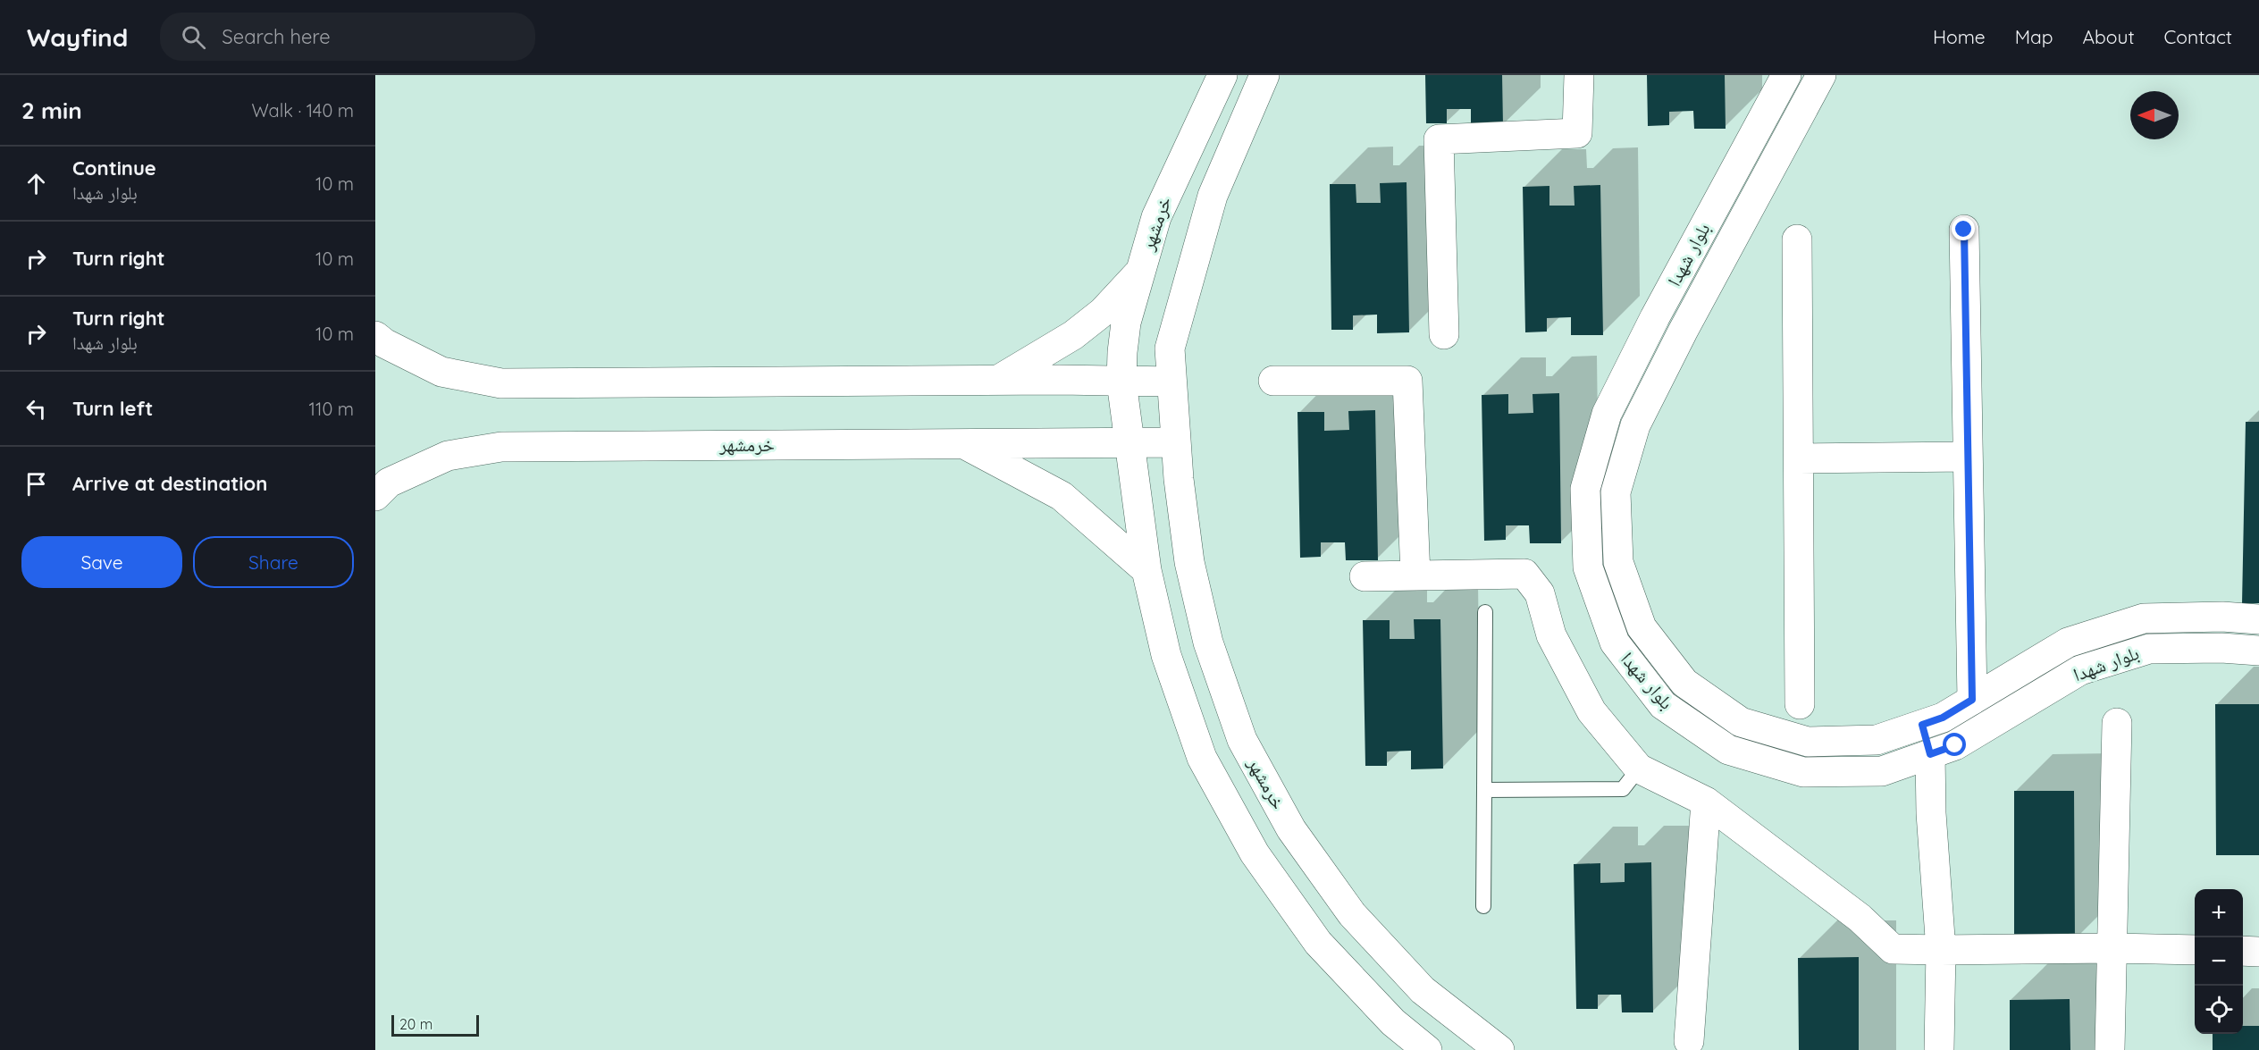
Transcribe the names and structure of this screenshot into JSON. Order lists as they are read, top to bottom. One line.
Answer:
{"streets":{"street":["خرمشهر","بلوار شهدا"]},"scale_bar":"20 m","north":"left","page":{"header":"Wayfind","search":"Search here","nav":["Home","Map","About","Contact"],"heading":["2 min","Walk · 140 m"],"list":[["Continue","بلوار شهدا","10 m"],["Turn right","10 m"],["Turn right","بلوار شهدا","10 m"],["Turn left","110 m"],"Arrive at destination"],"buttons":["Save","Share"],"map_buttons":["+","−"],"scale":"20 m"}}
